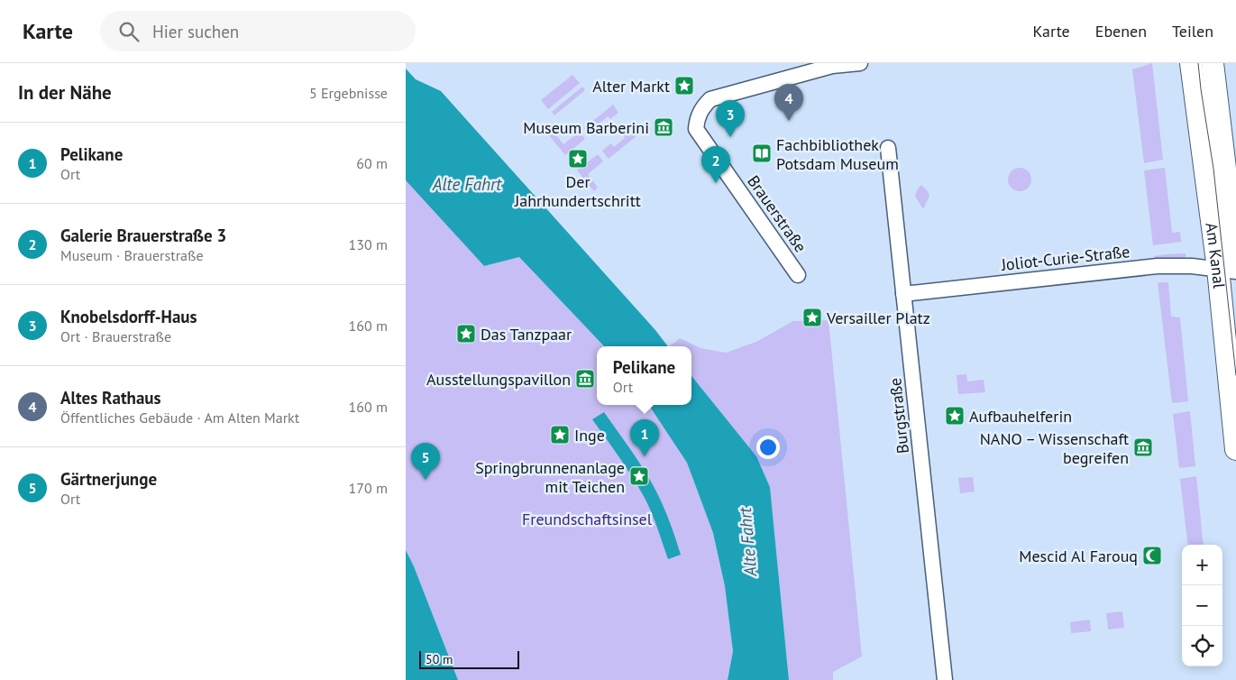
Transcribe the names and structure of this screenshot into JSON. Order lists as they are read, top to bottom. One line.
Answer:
{"streets":{"street":["Brauerstraße","Am Kanal","Joliot-Curie-Straße","Burgstraße"]},"crossings":[["Am Kanal","Joliot-Curie-Straße"],["Joliot-Curie-Straße","Burgstraße"]],"water":["Alte Fahrt"],"parks":["Freundschaftsinsel"],"places":{"place":["Alter Markt","Der Jahrhundertschritt","Versailler Platz","Das Tanzpaar","Aufbauhelferin","Inge","Springbrunnenanlage mit Teichen"],"museum":["Museum Barberini","Ausstellungspavillon","NANO – Wissenschaft begreifen"],"library":["Fachbibliothek Potsdam Museum"],"mosque":["Mescid Al Farouq"]},"scale_bar":"50 m","page":{"header":"Karte","search":"Hier suchen","nav":["Karte","Ebenen","Teilen"],"heading":["In der Nähe","5 Ergebnisse"],"pins":["4","3","2","1","5"],"list":[{"mark":"1","name":"Pelikane","note":"Ort","value":"60 m"},{"mark":"2","name":"Galerie Brauerstraße 3","note":"Museum · Brauerstraße","value":"130 m"},{"mark":"3","name":"Knobelsdorff-Haus","note":"Ort · Brauerstraße","value":"160 m"},{"mark":"4","name":"Altes Rathaus","note":"Öffentliches Gebäude · Am Alten Markt","value":"160 m"},{"mark":"5","name":"Gärtnerjunge","note":"Ort","value":"170 m"}],"popup":["Pelikane","Ort"],"map_buttons":["+","−"],"scale":"50 m"}}
